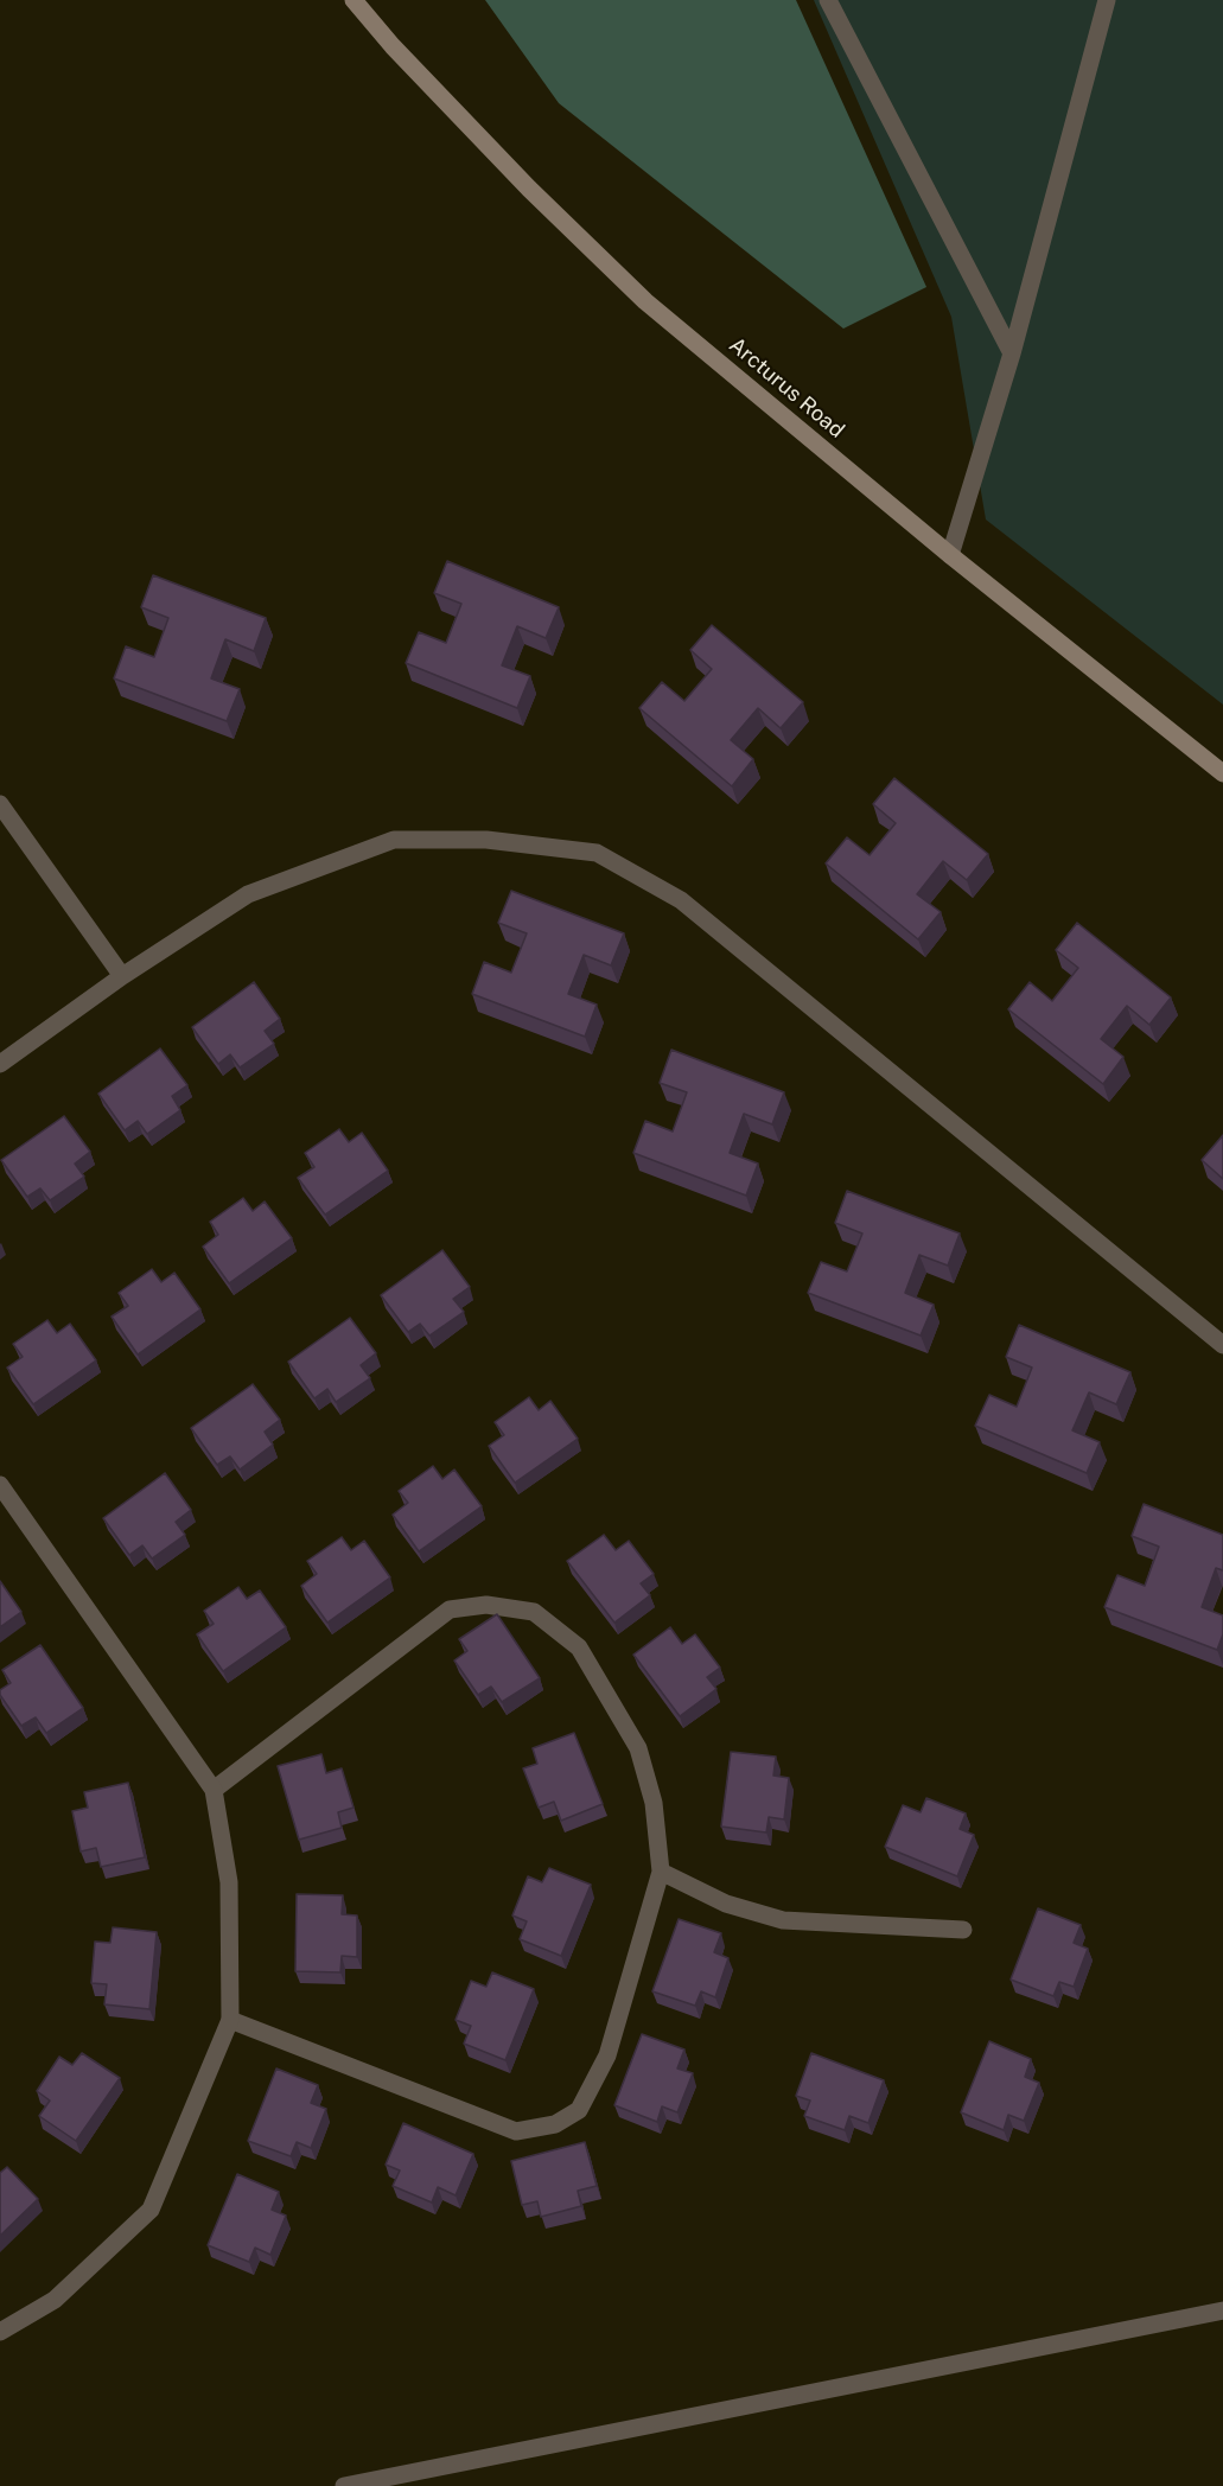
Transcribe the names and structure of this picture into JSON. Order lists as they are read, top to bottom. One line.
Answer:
{"streets":{"main road":["Arcturus Road"]}}
